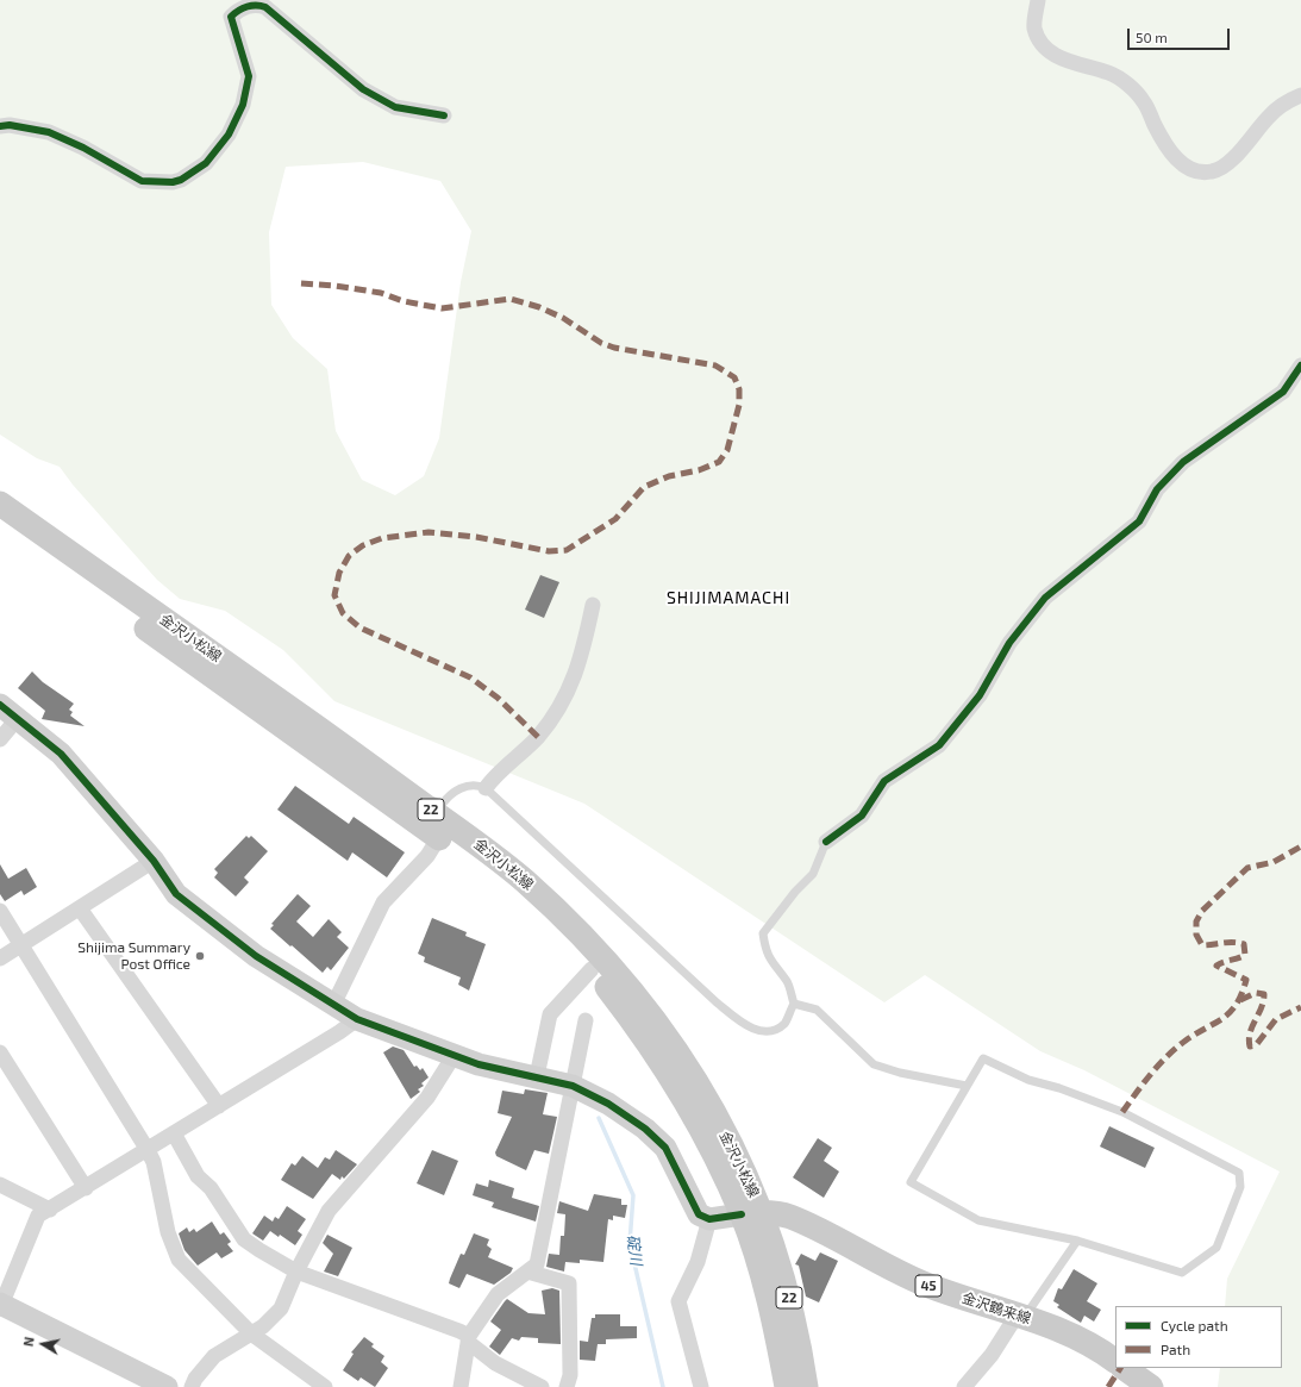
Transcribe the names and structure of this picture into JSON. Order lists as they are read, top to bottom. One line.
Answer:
{"streets":{"main road":["金沢小松線","22","45","金沢鶴来線"]},"crossings":[["金沢小松線","金沢鶴来線"]],"districts":["SHIJIMAMACHI"],"water":["碇川"],"places":["Shijima Summary Post Office"],"legend":["Cycle path","Path"],"scale_bar":"50 m","north":"left"}
